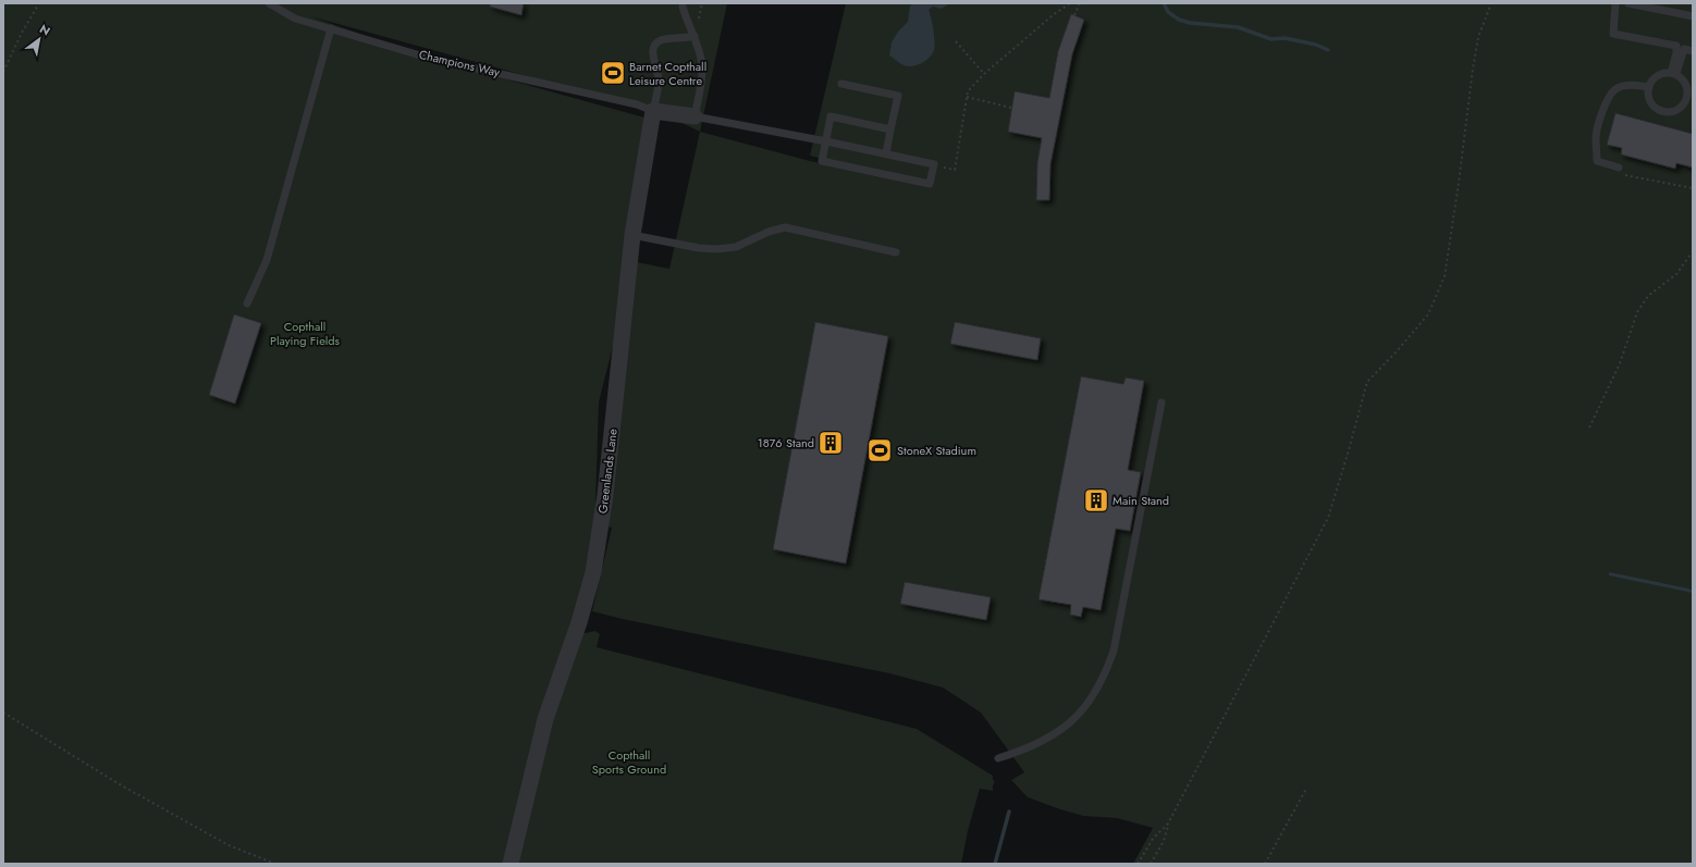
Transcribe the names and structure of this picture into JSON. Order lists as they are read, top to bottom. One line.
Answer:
{"streets":{"street":["Greenlands Lane"],"lane":["Champions Way"]},"crossings":[["Champions Way","Greenlands Lane"]],"parks":["Copthall Playing Fields","Copthall Sports Ground"],"places":{"sports":["Barnet Copthall Leisure Centre","StoneX Stadium"],"building":["1876 Stand","Main Stand"]},"north":"top right"}
